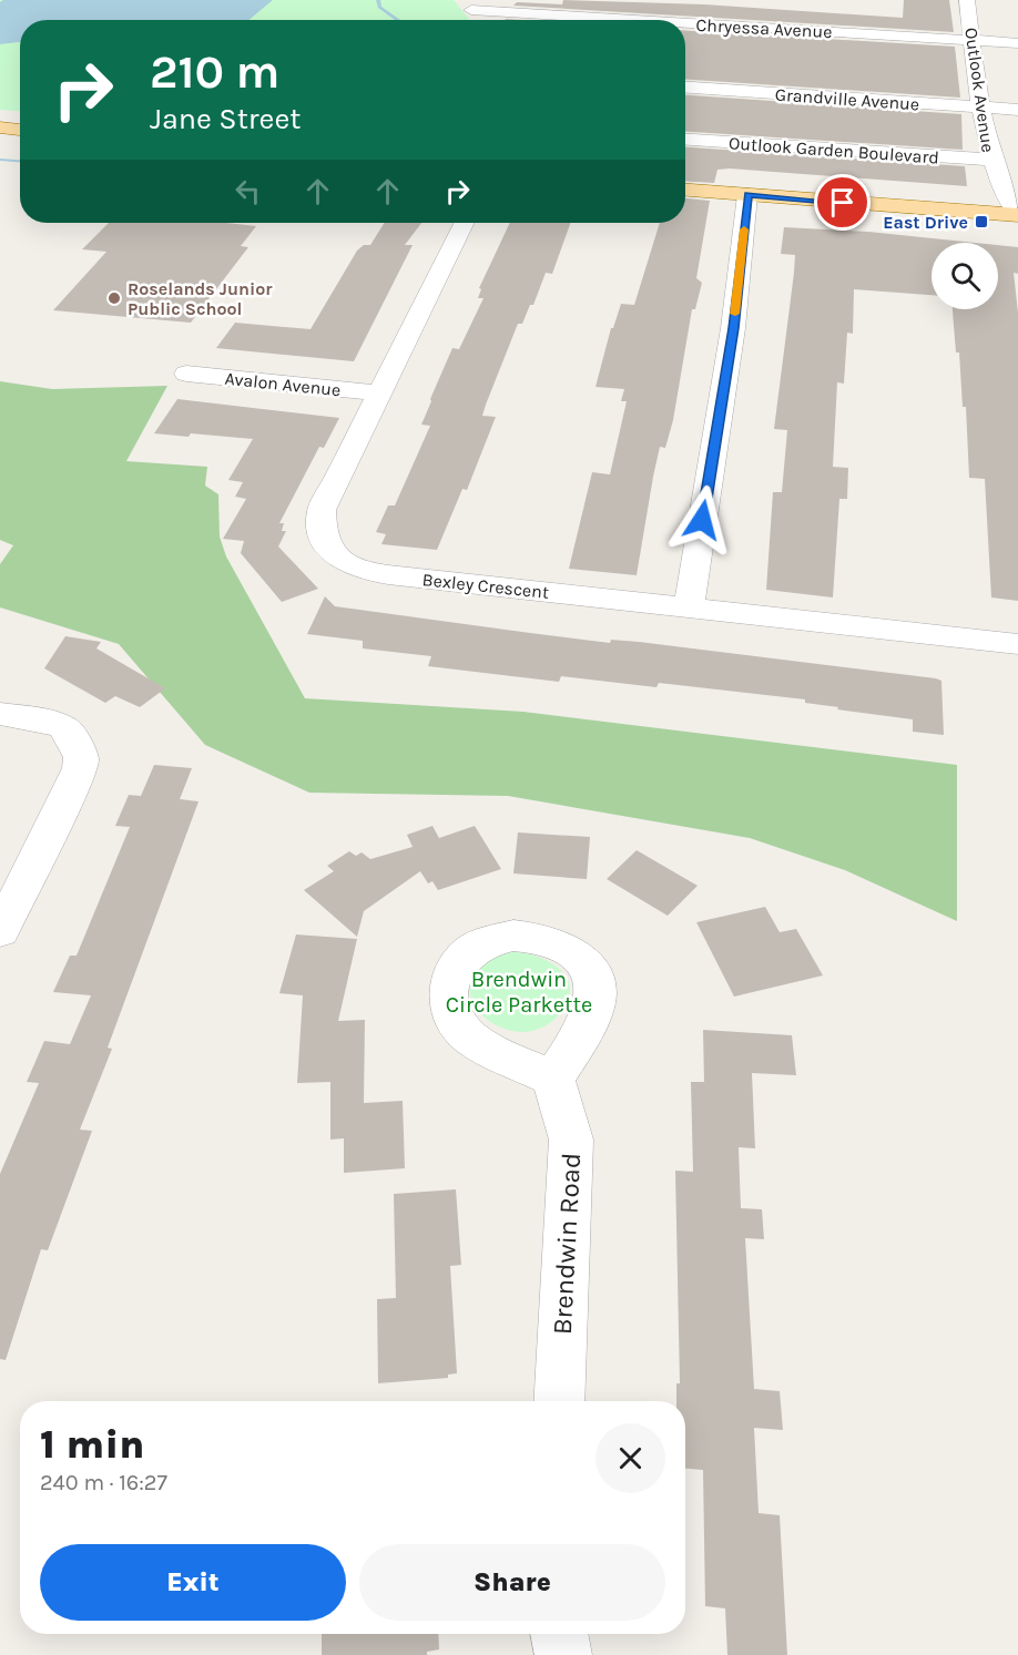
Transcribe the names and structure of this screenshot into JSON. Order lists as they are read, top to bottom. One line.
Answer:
{"streets":{"street":["Chryessa Avenue","Outlook Avenue","Grandville Avenue","Outlook Garden Boulevard","Avalon Avenue","Bexley Crescent","Brendwin Road"]},"crossings":[["Chryessa Avenue","Outlook Avenue"],["Outlook Avenue","Grandville Avenue"],["Outlook Avenue","Outlook Garden Boulevard"],["Avalon Avenue","Bexley Crescent"]],"parks":["Brendwin Circle Parkette"],"places":{"transit":["East Drive"],"other":["Roselands Junior Public School"]},"page":{"turn":["210 m","Jane Street"],"heading":["1 min","240 m · 16:27"],"buttons":["Exit","Share"]}}
